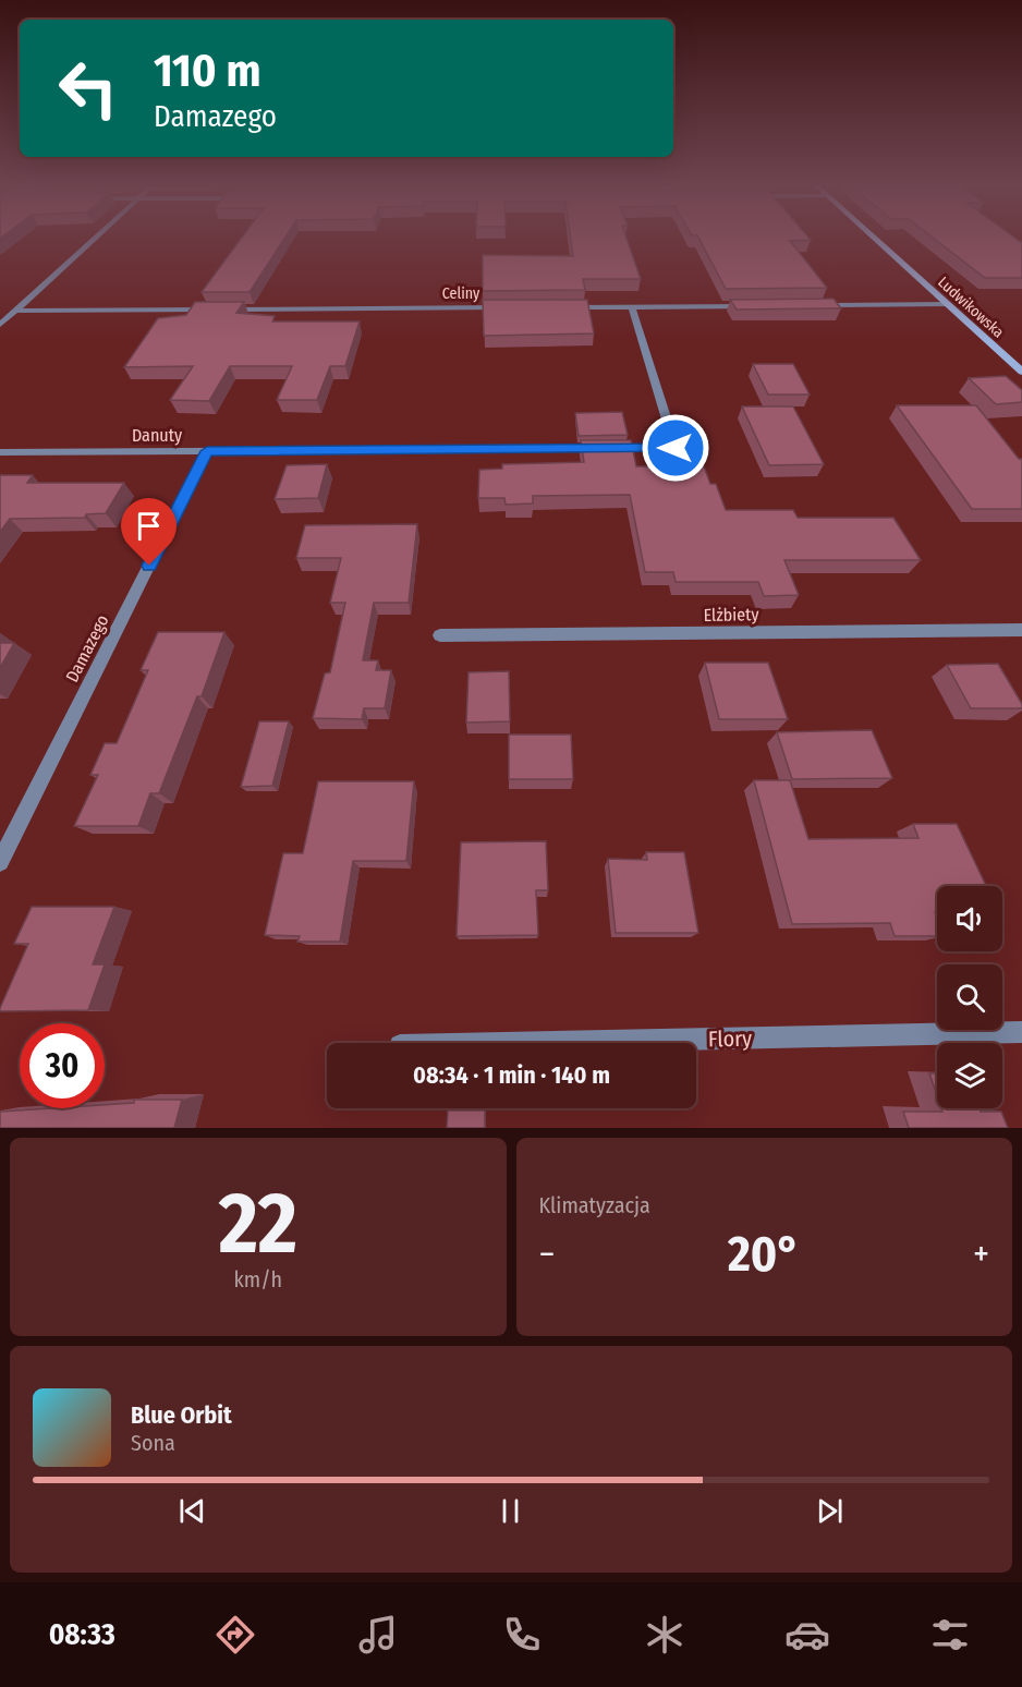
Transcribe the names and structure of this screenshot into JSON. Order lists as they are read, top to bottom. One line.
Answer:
{"streets":{"street":["Celiny","Ludwikowska","Danuty","Elżbiety","Damazego","Flory"]},"crossings":[["Danuty","Damazego"]],"page":{"turn":["110 m","Damazego"],"limit":"30","trip":"08:34 · 1 min · 140 m","tile":[["22","km/h"],"Klimatyzacja"],"heat":["−","20°","+"],"song":["Blue Orbit","Sona"],"tabs":"08:33"}}
